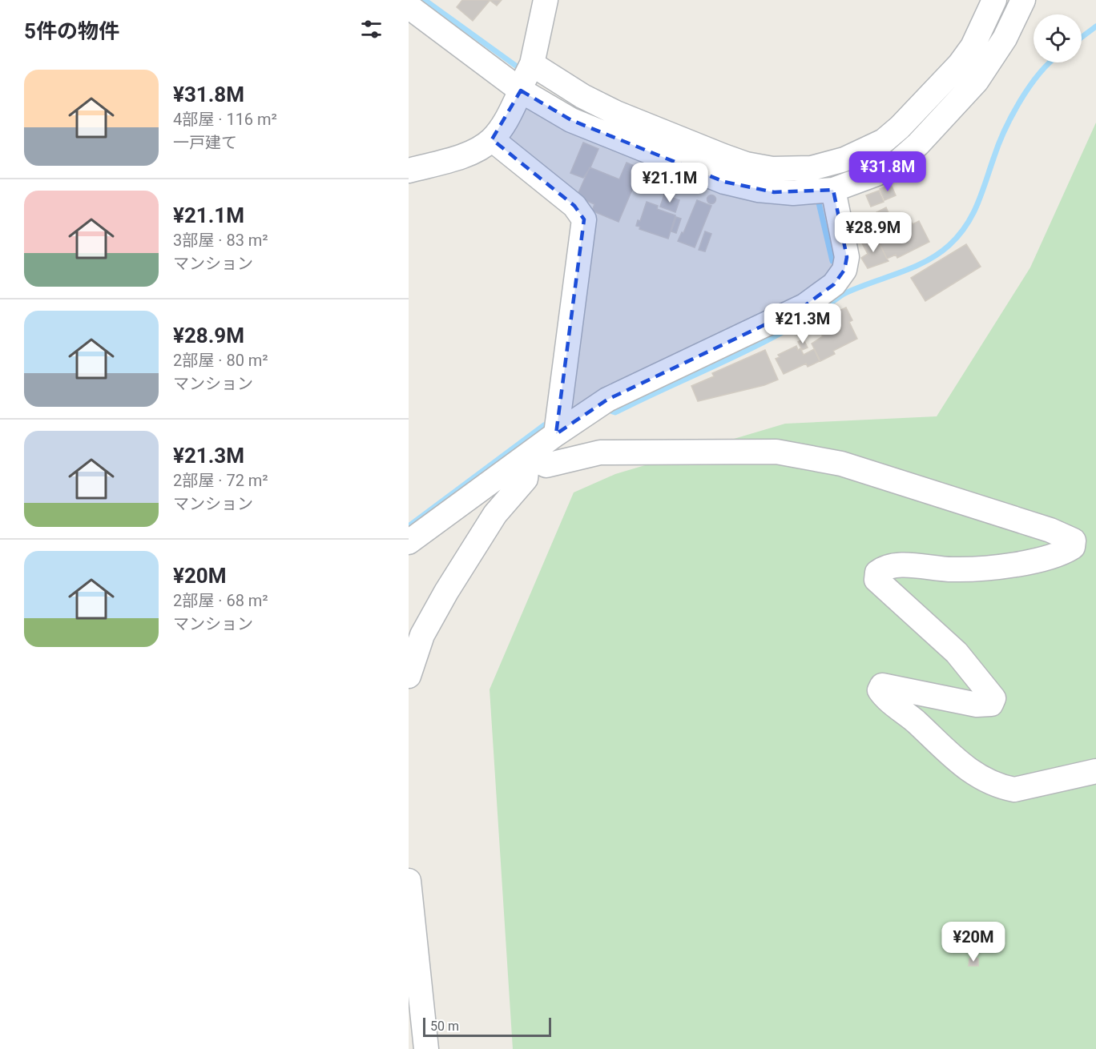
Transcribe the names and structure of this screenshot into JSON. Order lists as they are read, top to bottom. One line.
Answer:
{"scale_bar":"50 m","page":{"heading":"5件の物件","list":[{"name":"¥31.8M","note":"4部屋 · 116 m² · 一戸建て"},{"name":"¥21.1M","note":"3部屋 · 83 m² · マンション"},{"name":"¥28.9M","note":"2部屋 · 80 m² · マンション"},{"name":"¥21.3M","note":"2部屋 · 72 m² · マンション"},{"name":"¥20M","note":"2部屋 · 68 m² · マンション"}],"price":["¥31.8M","¥21.1M","¥28.9M","¥21.3M","¥20M"],"scale":"50 m"}}
